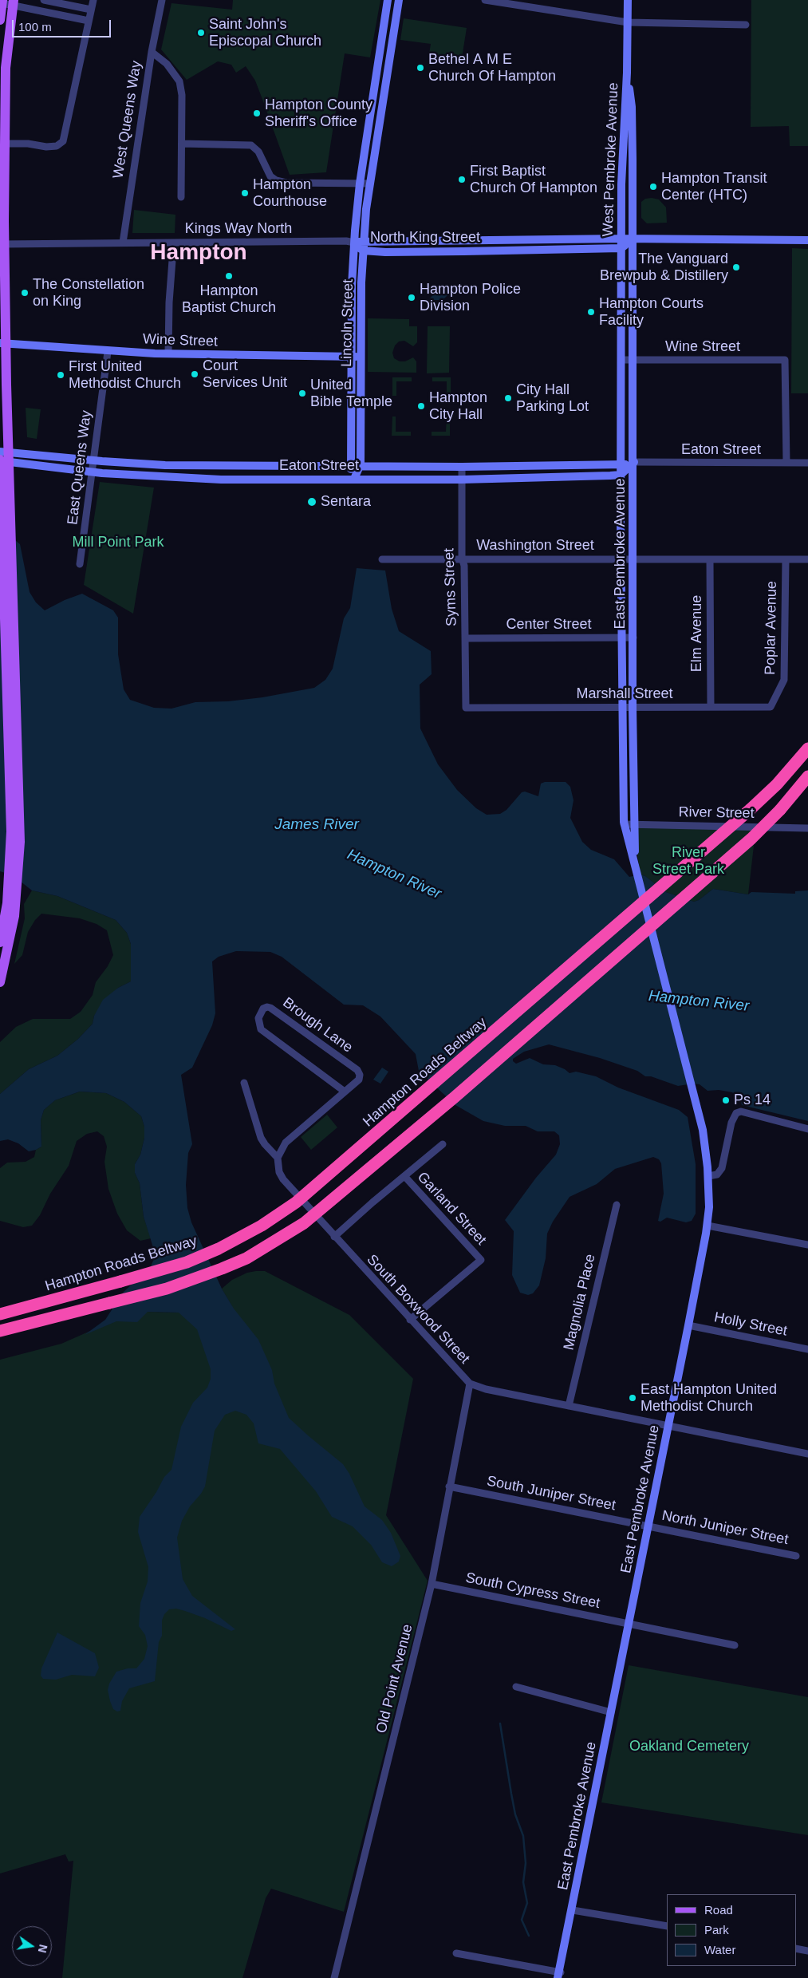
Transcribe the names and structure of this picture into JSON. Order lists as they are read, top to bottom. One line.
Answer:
{"streets":{"highway":["Hampton Roads Beltway"],"main road":["West Pembroke Avenue","North King Street","Lincoln Street","Wine Street","Eaton Street","East Pembroke Avenue"],"street":["West Queens Way","Kings Way North","East Queens Way","Washington Street","Syms Street","Center Street","Poplar Avenue","Elm Avenue","Marshall Street","River Street","Brough Lane","Garland Street","Magnolia Place","South Boxwood Street","Holly Street","South Juniper Street","North Juniper Street","South Cypress Street","Old Point Avenue"]},"crossings":[["West Queens Way","Kings Way North"],["West Pembroke Avenue","North King Street"],["West Pembroke Avenue","East Pembroke Avenue"],["Kings Way North","North King Street"],["Kings Way North","Lincoln Street"],["North King Street","Lincoln Street"],["North King Street","East Pembroke Avenue"],["Lincoln Street","Wine Street"],["Lincoln Street","Eaton Street"],["Wine Street","Eaton Street"],["Wine Street","East Queens Way"],["Wine Street","East Pembroke Avenue"],["Eaton Street","East Queens Way"],["Eaton Street","East Pembroke Avenue"],["Eaton Street","Syms Street"],["Washington Street","East Pembroke Avenue"],["Washington Street","Syms Street"],["Washington Street","Poplar Avenue"],["Washington Street","Elm Avenue"],["East Pembroke Avenue","Center Street"],["East Pembroke Avenue","Marshall Street"],["East Pembroke Avenue","River Street"],["East Pembroke Avenue","South Boxwood Street"],["East Pembroke Avenue","Holly Street"],["East Pembroke Avenue","South Juniper Street"],["East Pembroke Avenue","North Juniper Street"],["East Pembroke Avenue","South Cypress Street"],["Syms Street","Center Street"],["Syms Street","Marshall Street"],["Poplar Avenue","Marshall Street"],["Elm Avenue","Marshall Street"],["Brough Lane","South Boxwood Street"],["Garland Street","South Boxwood Street"],["Magnolia Place","South Boxwood Street"],["South Boxwood Street","Old Point Avenue"],["South Juniper Street","North Juniper Street"],["South Juniper Street","Old Point Avenue"],["South Cypress Street","Old Point Avenue"]],"districts":["Hampton"],"water":["James River","Hampton River"],"parks":["Mill Point Park","River Street Park","Oakland Cemetery"],"places":["Saint John's Episcopal Church","Bethel A M E Church Of Hampton","Hampton County Sheriff's Office","First Baptist Church Of Hampton","Hampton Transit Center (HTC)","Hampton Courthouse","The Vanguard Brewpub & Distillery","Hampton Baptist Church","The Constellation on King","Hampton Police Division","Hampton Courts Facility","Court Services Unit","First United Methodist Church","United Bible Temple","City Hall Parking Lot","Hampton City Hall","Sentara","Ps 14","East Hampton United Methodist Church"],"legend":["Road","Park","Water"],"scale_bar":"100 m","north":"right"}
